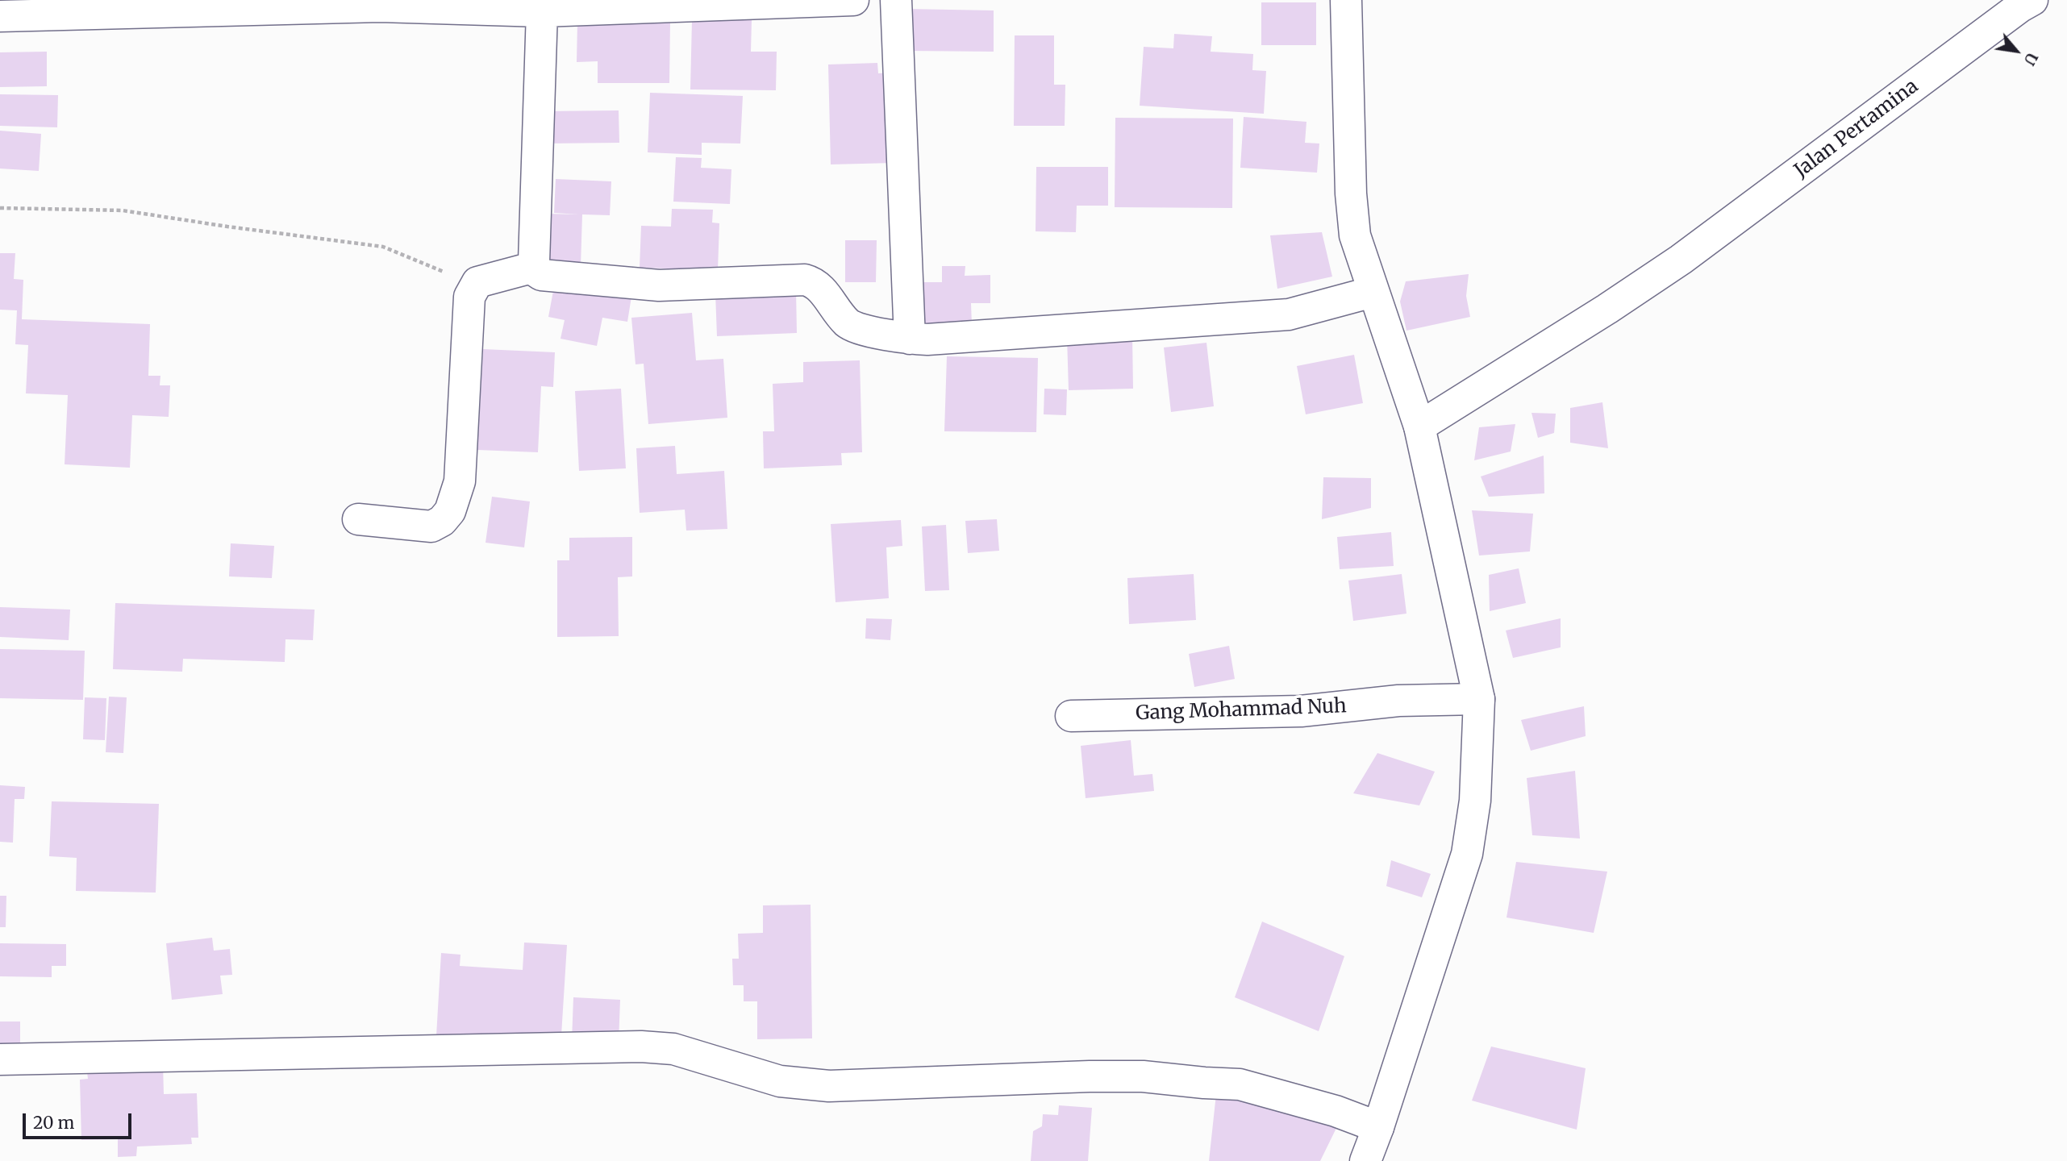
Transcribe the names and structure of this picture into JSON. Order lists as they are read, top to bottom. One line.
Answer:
{"streets":{"street":["Jalan Pertamina","Gang Mohammad Nuh"]},"scale_bar":"20 m","north":"bottom right"}
